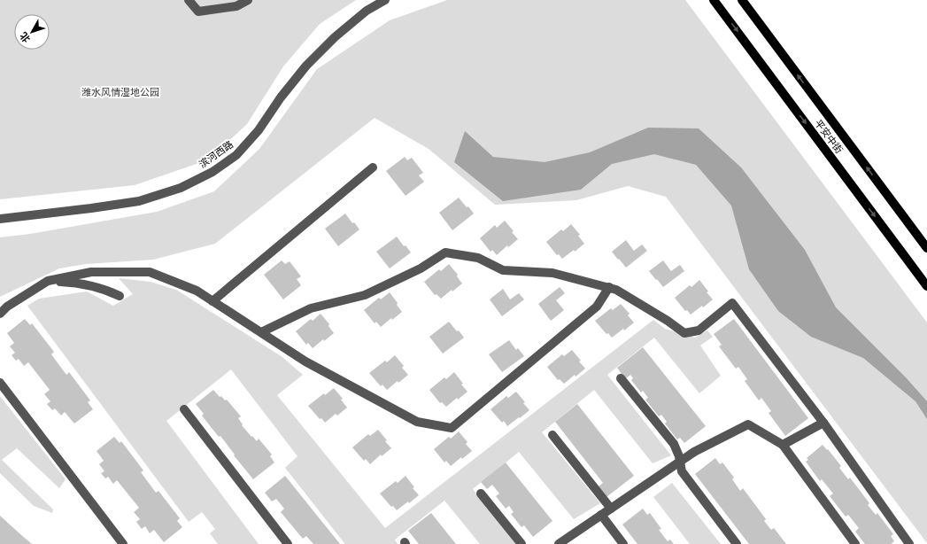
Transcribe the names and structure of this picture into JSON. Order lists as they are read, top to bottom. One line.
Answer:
{"streets":{"main road":["平安中街"],"street":["滨河西路"]},"parks":["潍水风情湿地公园"],"north":"bottom left"}
